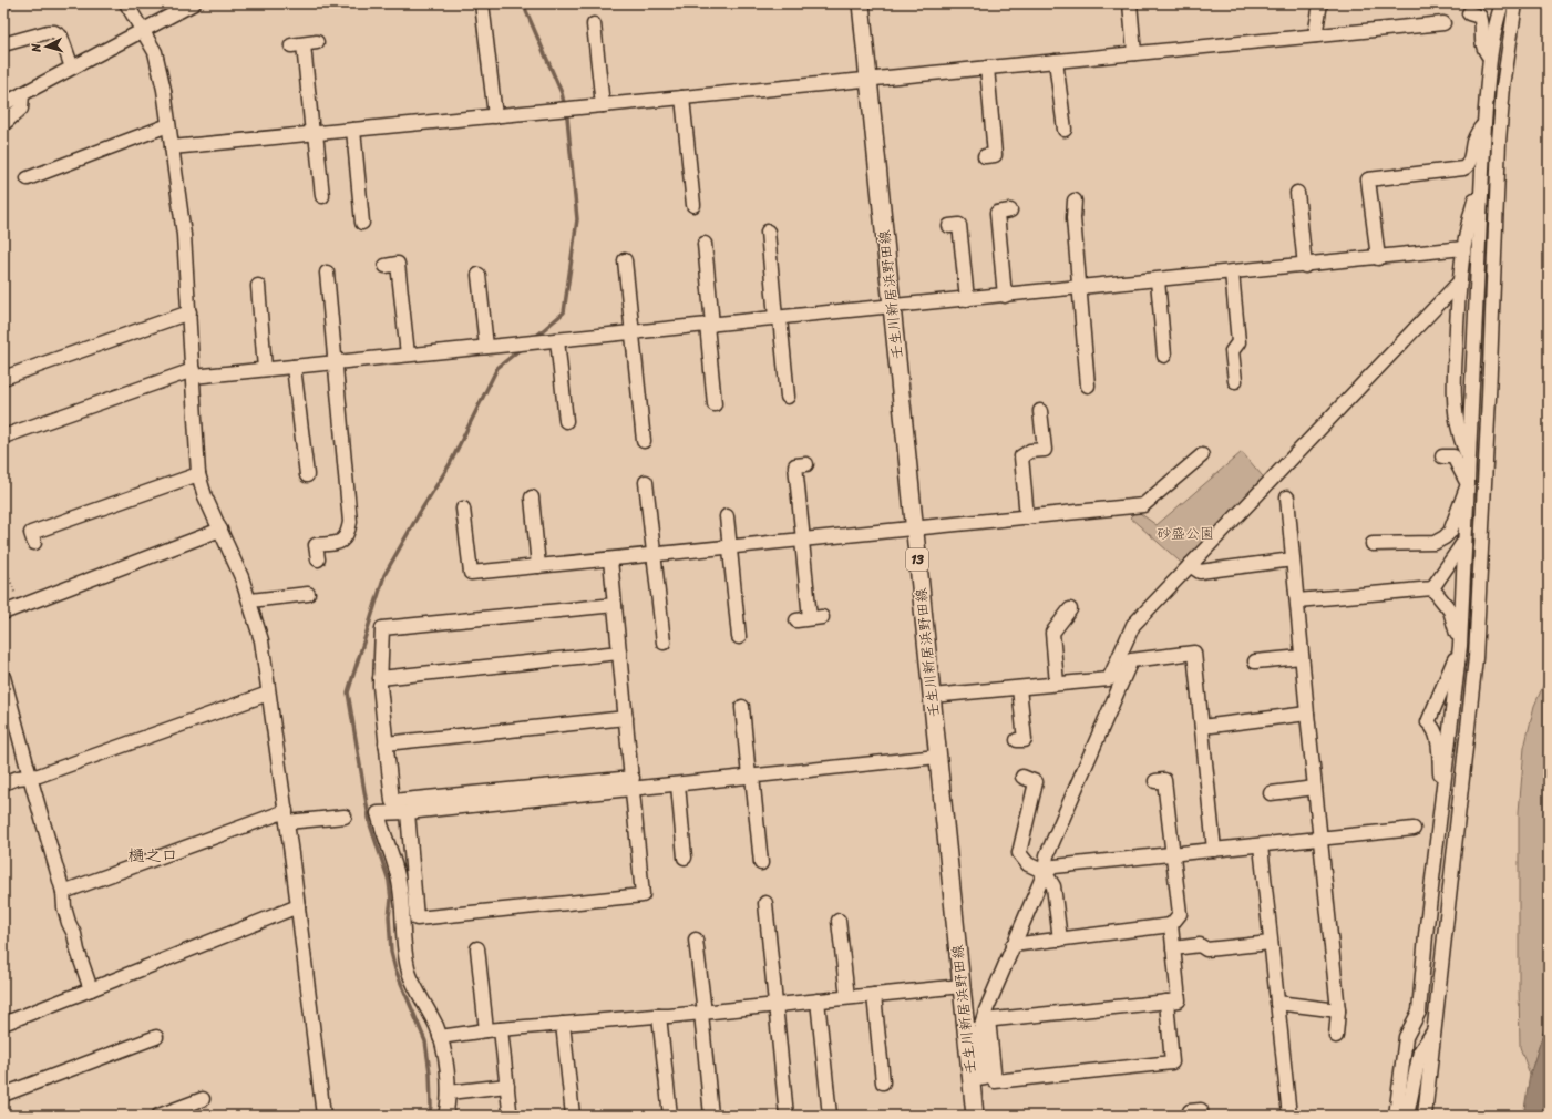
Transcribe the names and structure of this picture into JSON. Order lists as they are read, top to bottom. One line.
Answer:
{"streets":{"main road":["壬生川新居浜野田線","13"]},"districts":["樋之口"],"parks":["砂盛公園"],"north":"left"}
